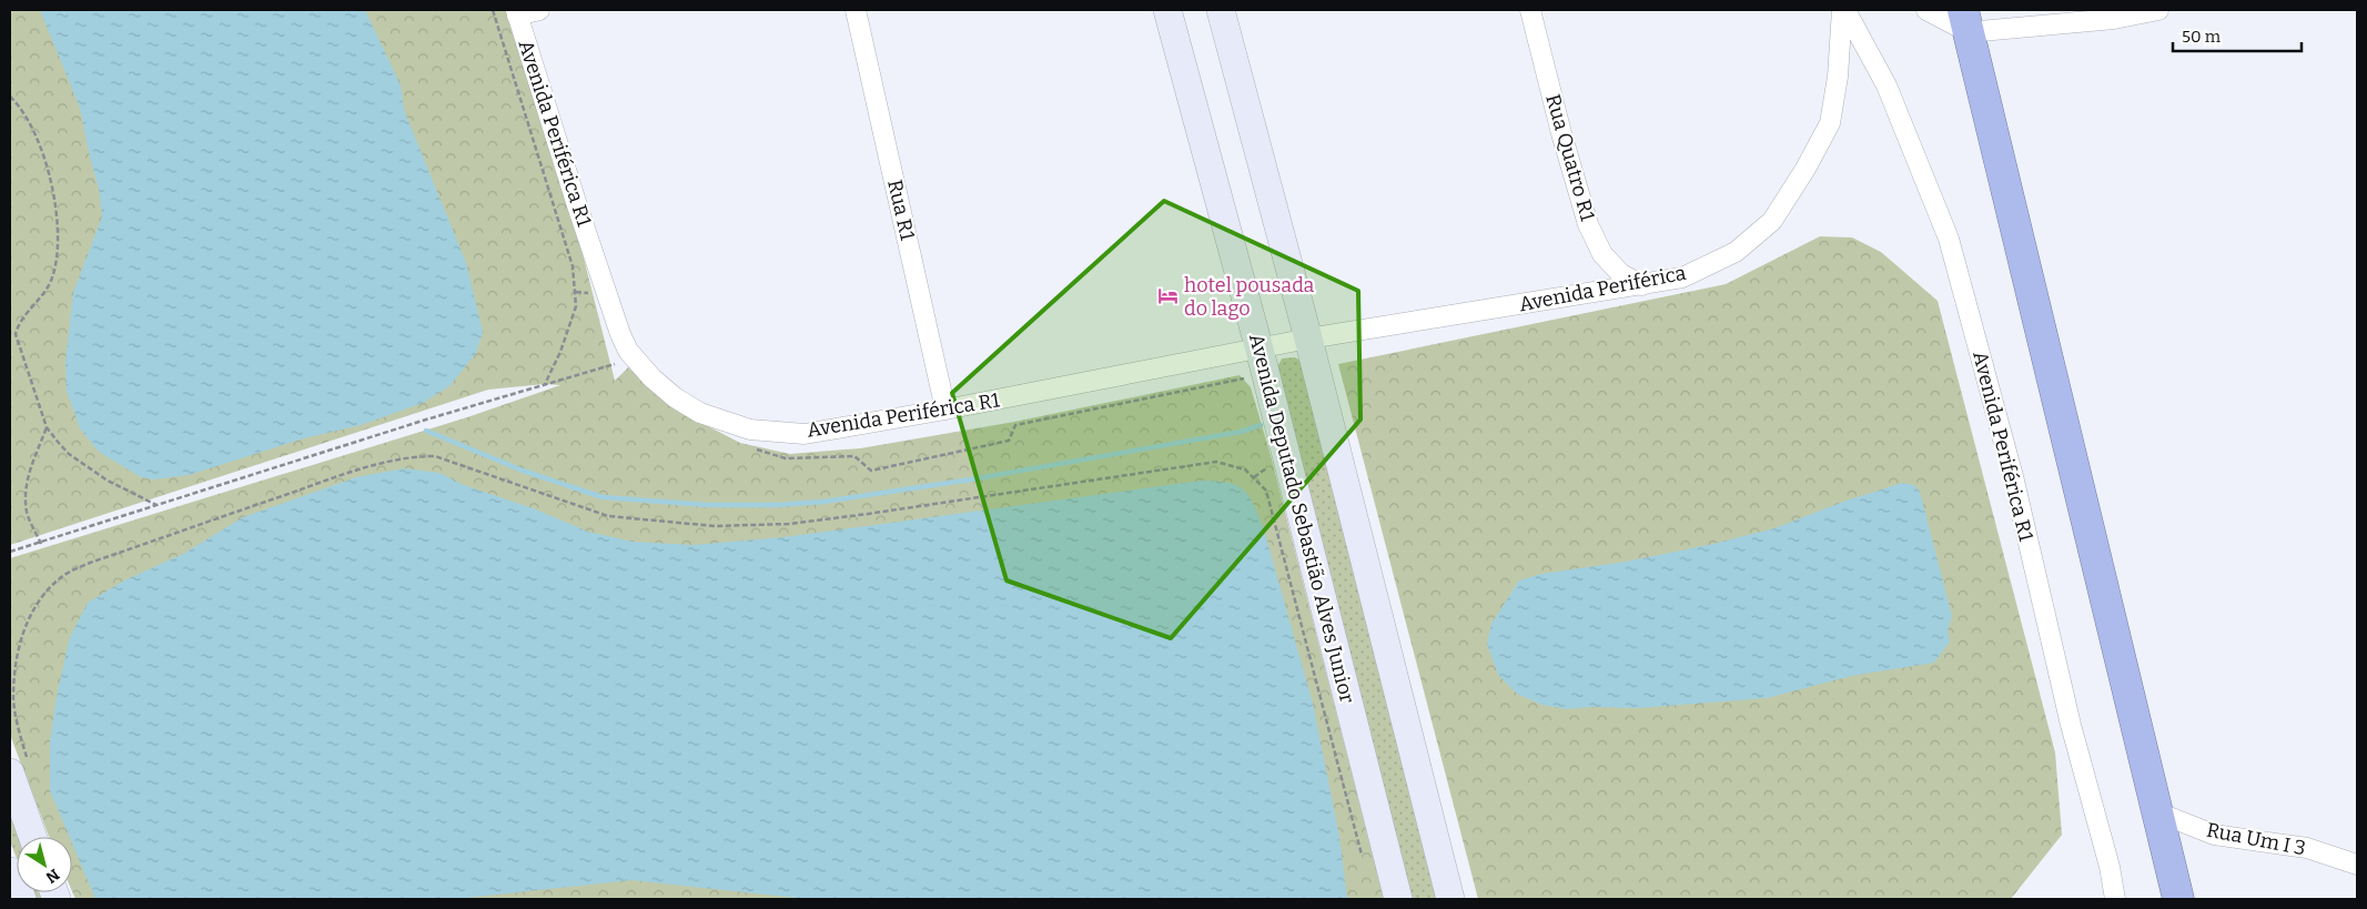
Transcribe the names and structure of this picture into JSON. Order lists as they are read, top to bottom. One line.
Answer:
{"streets":{"street":["Avenida Periférica R1","Rua Quatro R1","Rua R1","Avenida Periférica","Avenida Deputado Sebastião Alves Junior","Rua Um I 3"]},"crossings":[["Avenida Periférica R1","Rua R1"],["Avenida Periférica R1","Avenida Periférica"],["Avenida Periférica R1","Avenida Deputado Sebastião Alves Junior"],["Rua Quatro R1","Avenida Periférica"],["Avenida Periférica","Avenida Deputado Sebastião Alves Junior"]],"places":{"hotel":["hotel pousada do lago"]},"scale_bar":"50 m","north":"bottom right"}
